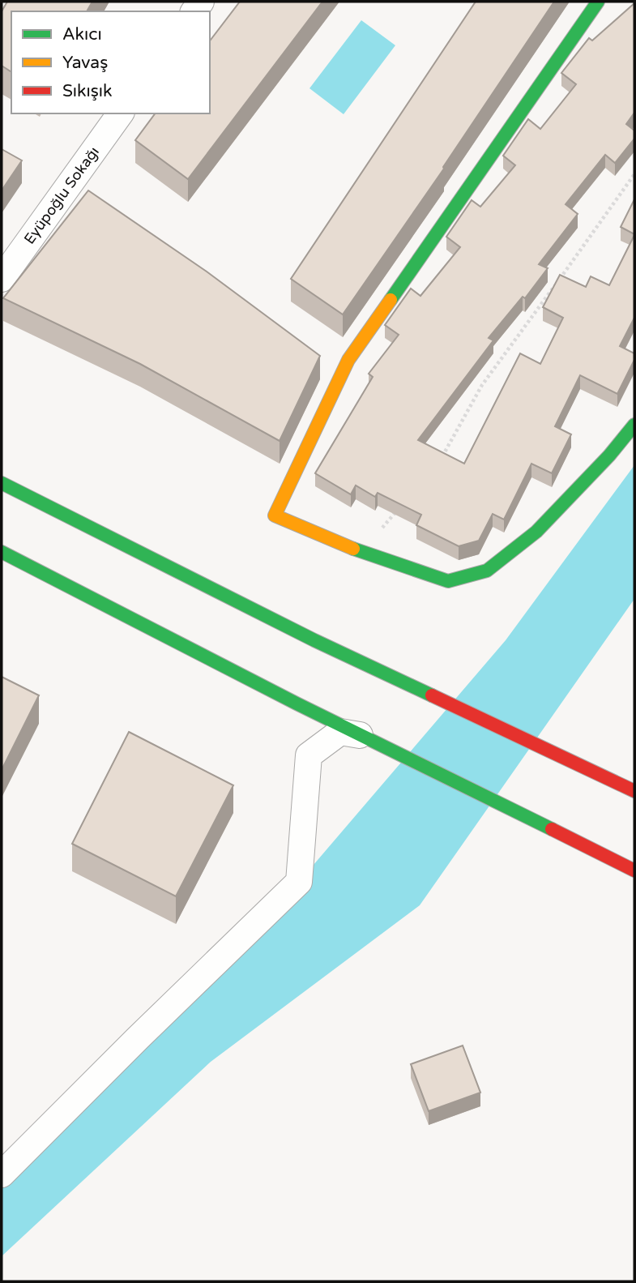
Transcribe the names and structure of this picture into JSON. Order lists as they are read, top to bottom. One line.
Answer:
{"streets":{"street":["Eyüpoğlu Sokağı"]},"legend":["Akıcı","Yavaş","Sıkışık"]}
